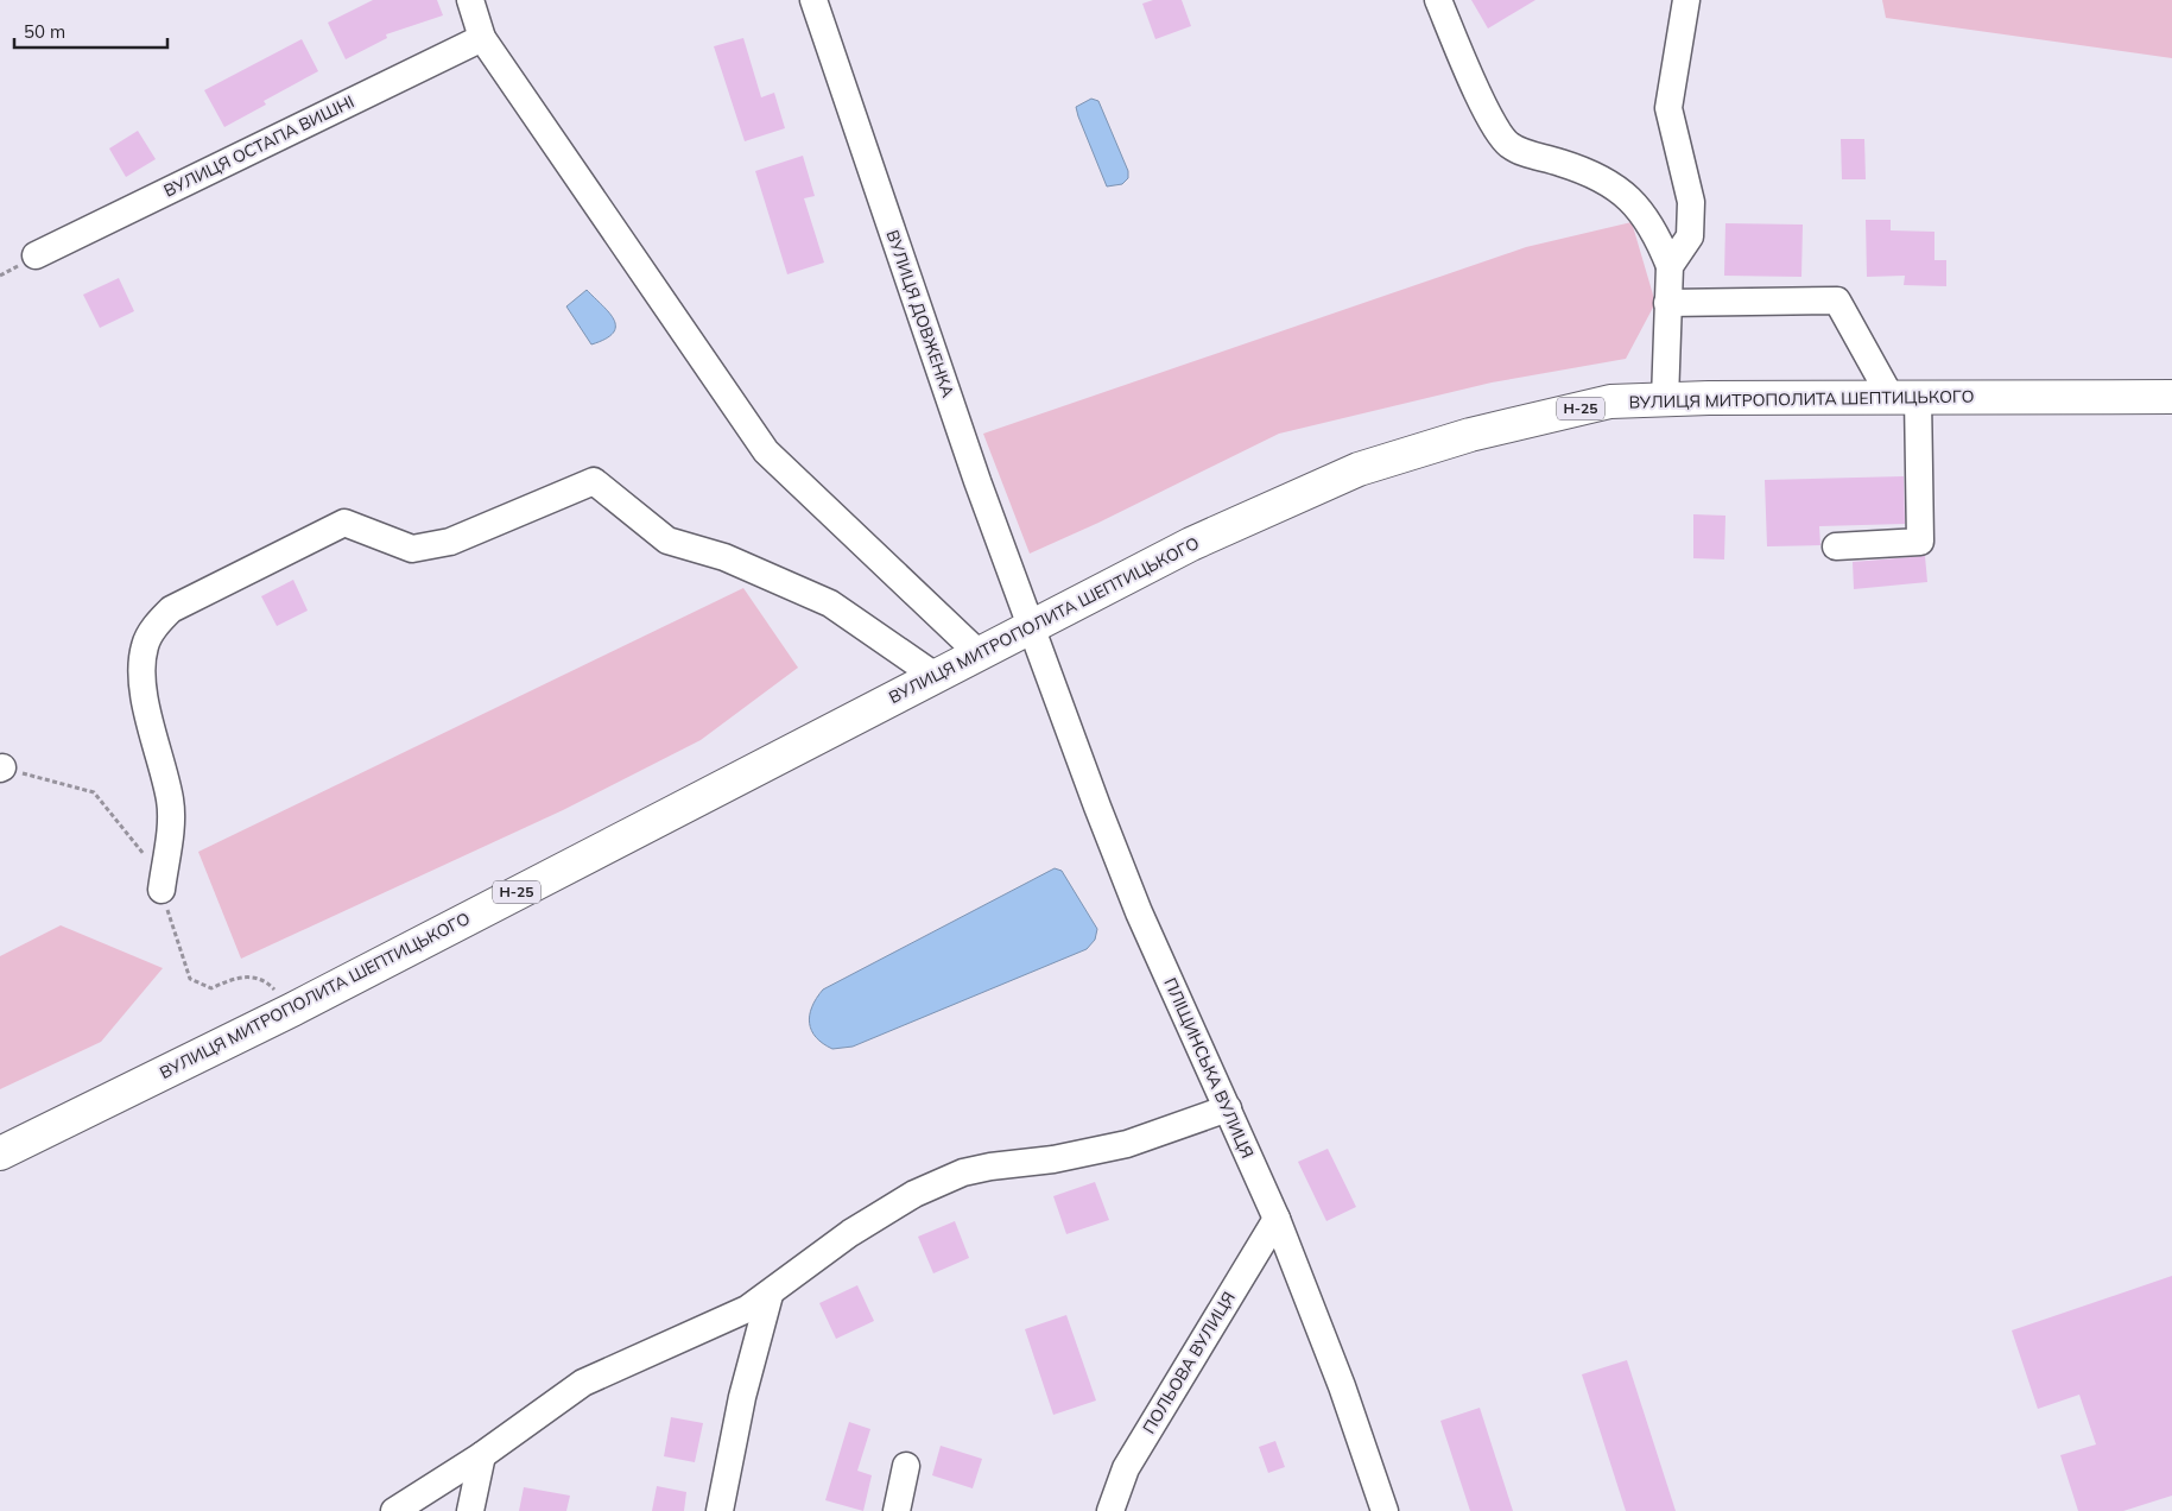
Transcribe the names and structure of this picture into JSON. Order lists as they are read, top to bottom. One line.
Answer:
{"streets":{"main road":["ВУЛИЦЯ МИТРОПОЛИТА ШЕПТИЦЬКОГО","Н-25"],"street":["ВУЛИЦЯ ОСТАПА ВИШНІ","ВУЛИЦЯ ДОВЖЕНКА","ПЛІЩИНСЬКА ВУЛИЦЯ","ПОЛЬОВА ВУЛИЦЯ"]},"crossings":[["ВУЛИЦЯ ДОВЖЕНКА","ВУЛИЦЯ МИТРОПОЛИТА ШЕПТИЦЬКОГО"],["ВУЛИЦЯ ДОВЖЕНКА","ПЛІЩИНСЬКА ВУЛИЦЯ"],["ВУЛИЦЯ МИТРОПОЛИТА ШЕПТИЦЬКОГО","ПЛІЩИНСЬКА ВУЛИЦЯ"],["ПЛІЩИНСЬКА ВУЛИЦЯ","ПОЛЬОВА ВУЛИЦЯ"]],"scale_bar":"50 m"}
